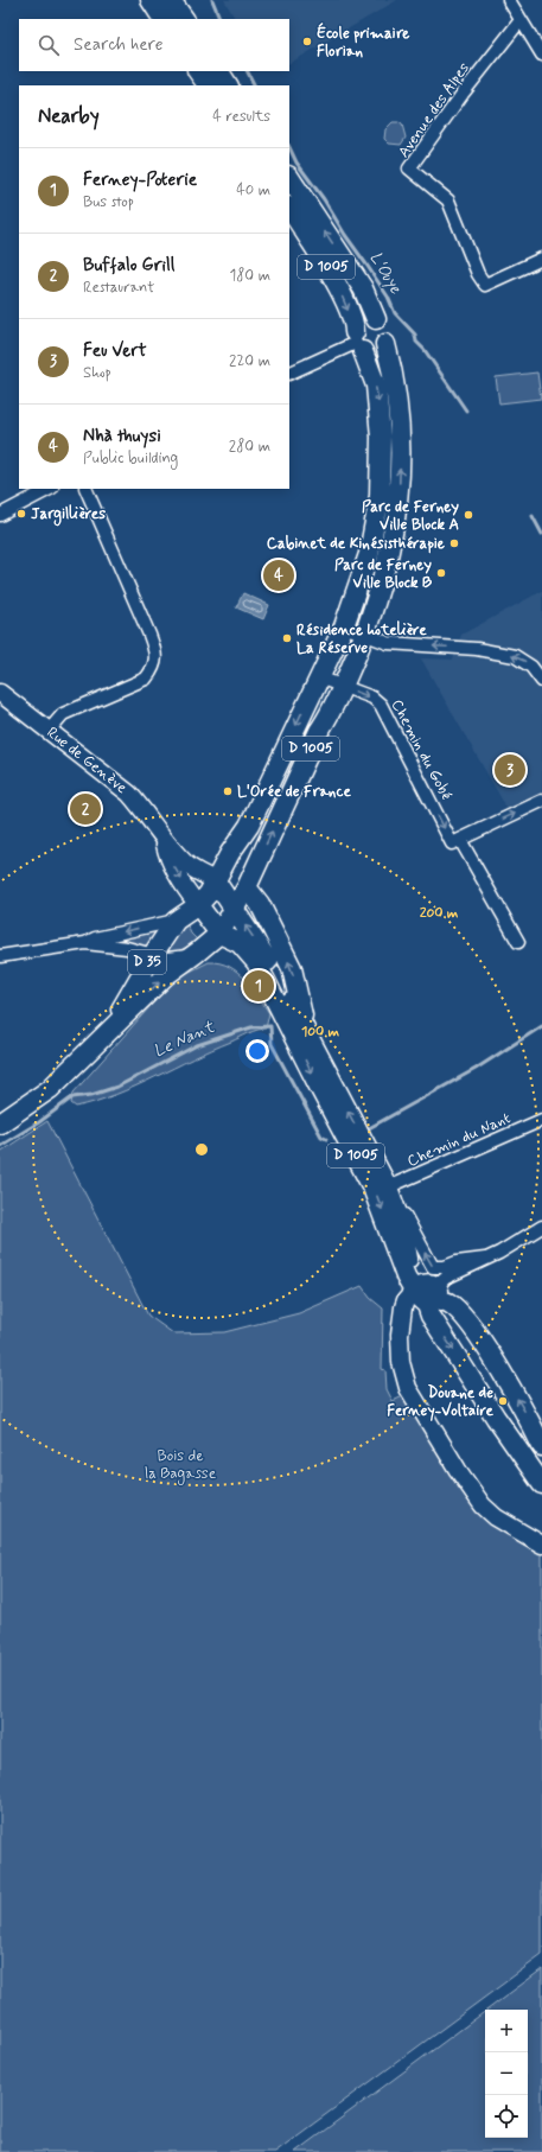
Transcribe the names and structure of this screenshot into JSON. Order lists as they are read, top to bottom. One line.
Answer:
{"streets":{"main road":["D 1005","D 35"],"street":["Avenue des Alpes","Chemin du Gobé","Rue de Genève","Chemin du Nant"]},"crossings":[["D 1005","Chemin du Gobé"],["D 1005","Rue de Genève"],["D 1005","D 35"],["D 1005","Chemin du Nant"],["Rue de Genève","D 35"]],"one_way":["Chemin du Gobé"],"water":["L'Ouye","Le Nant"],"parks":["Bois de la Bagasse"],"places":["École primaire Florian","Jargillières","Parc de Ferney Ville Block A","Cabinet de Kinésisthérapie","Parc de Ferney Ville Block B","Résidence hotelière La Réserve","L'Orée de France","Douane de Ferney-Voltaire"],"page":{"search":"Search here","heading":["Nearby","4 results"],"list":[{"mark":"1","name":"Ferney-Poterie","note":"Bus stop","value":"40 m"},{"mark":"2","name":"Buffalo Grill","note":"Restaurant","value":"180 m"},{"mark":"3","name":"Feu Vert","note":"Shop","value":"220 m"},{"mark":"4","name":"Nhà thuysi","note":"Public building","value":"280 m"}],"pins":["4","3","2","1"],"map_buttons":["+","−"]},"rings":["200 m","100 m"]}
